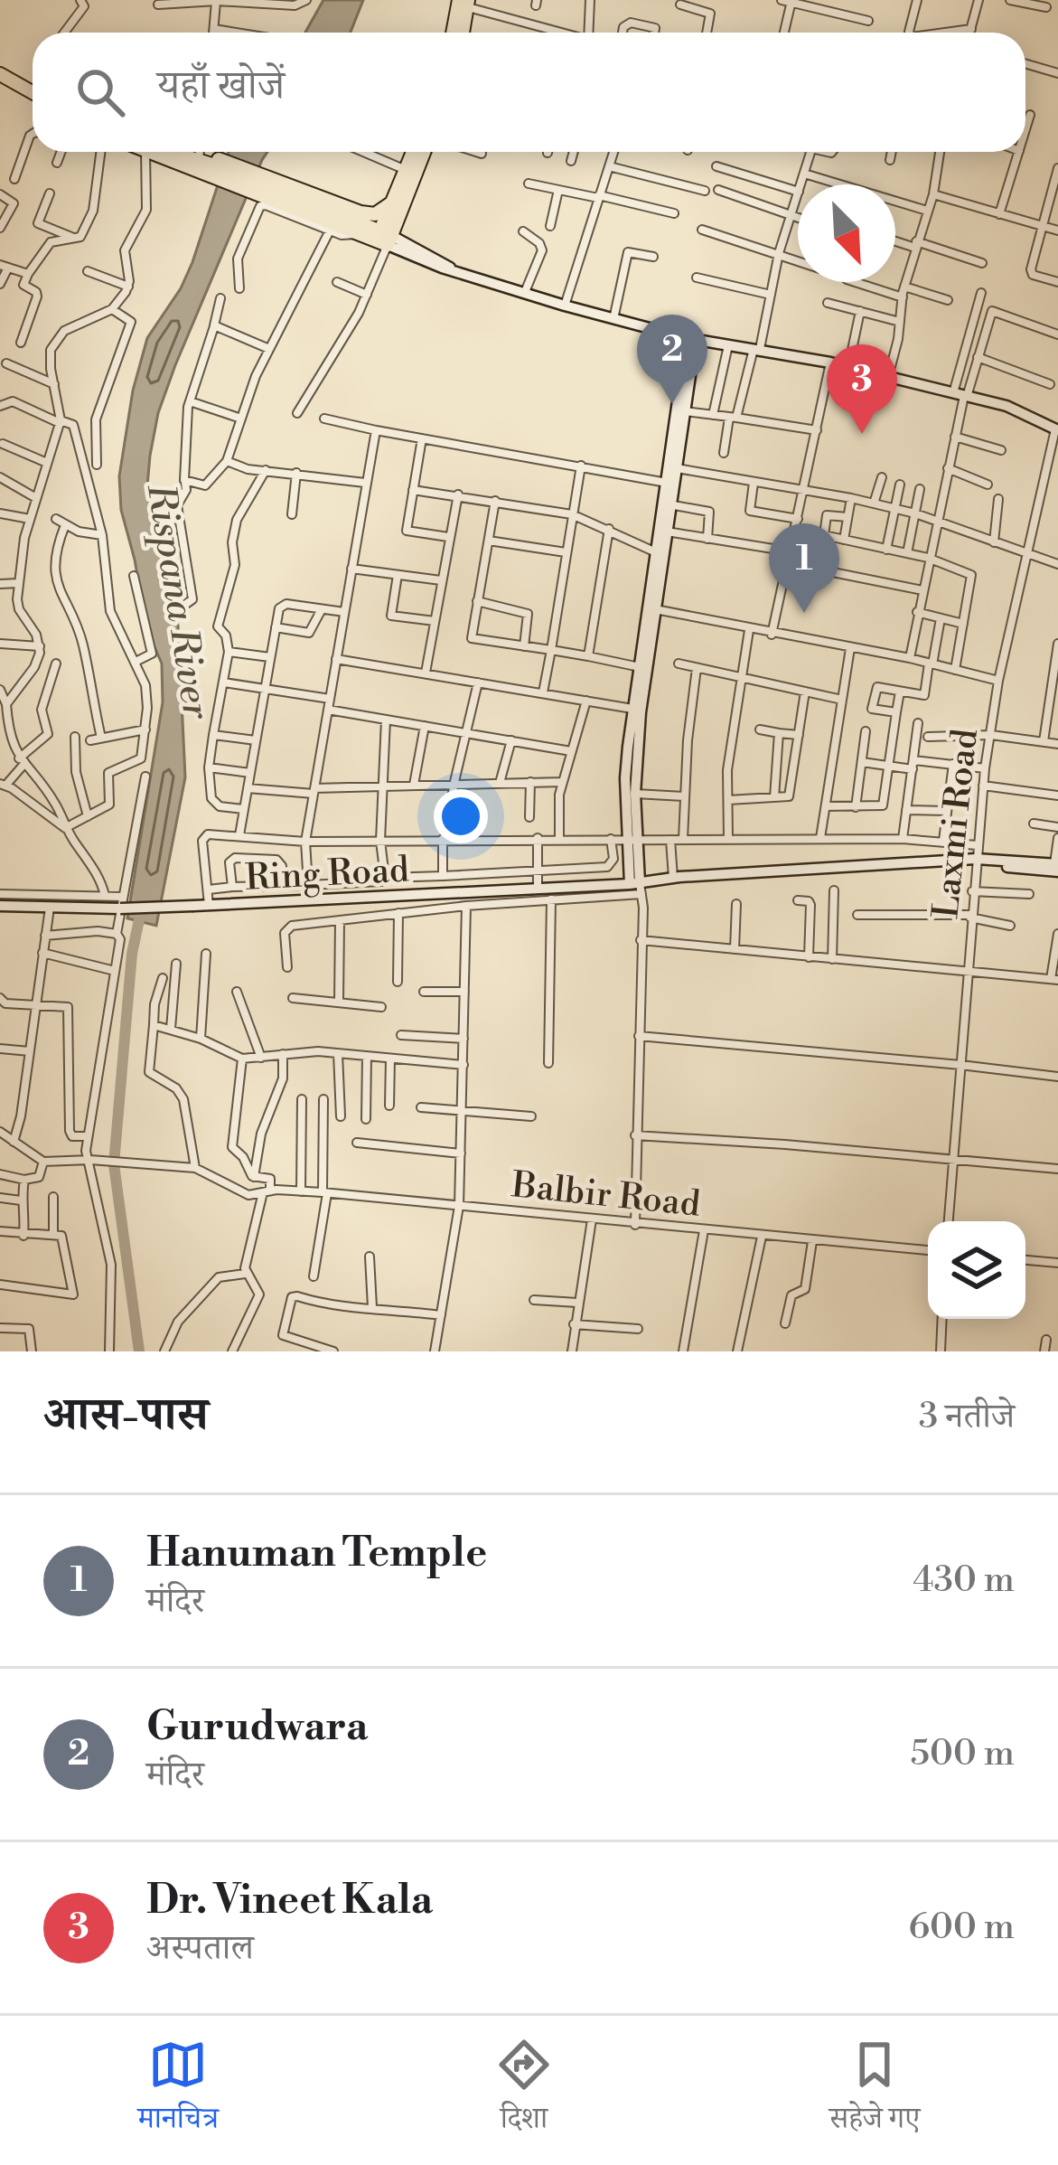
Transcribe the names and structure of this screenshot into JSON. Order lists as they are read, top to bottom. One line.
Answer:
{"streets":{"main road":["Ring Road"],"street":["Laxmi Road","Balbir Road"]},"crossings":[["Laxmi Road","Ring Road"]],"water":["Rispana River"],"north":"bottom right","page":{"search":"यहाँ खोजें","pins":["2","3","1"],"heading":["आस-पास","3 नतीजे"],"list":[{"mark":"1","name":"Hanuman Temple","note":"मंदिर","value":"430 m"},{"mark":"2","name":"Gurudwara","note":"मंदिर","value":"500 m"},{"mark":"3","name":"Dr. Vineet Kala","note":"अस्पताल","value":"600 m"}],"nav":["मानचित्र","दिशा","सहेजे गए"]}}
